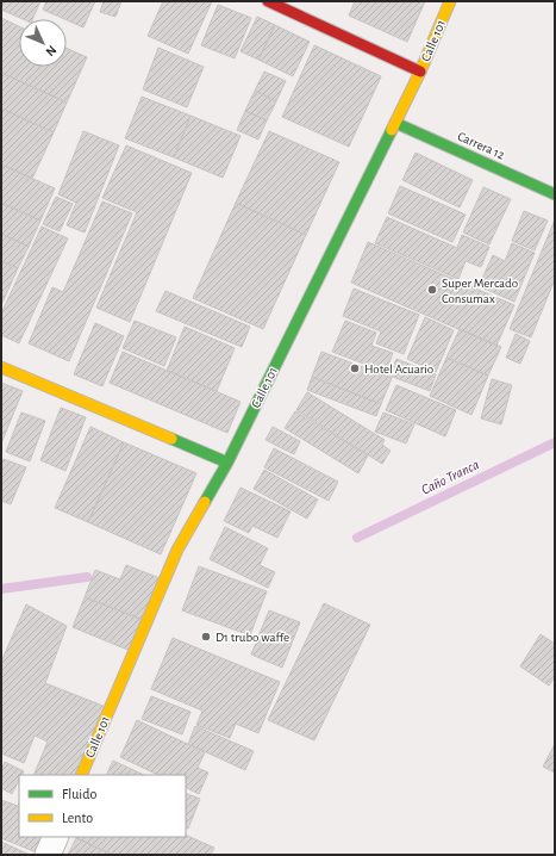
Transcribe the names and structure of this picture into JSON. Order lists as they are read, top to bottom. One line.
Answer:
{"streets":{"street":["Calle 101","Carrera 12"]},"crossings":[["Calle 101","Carrera 12"]],"water":["Caño Tranca"],"places":["Super Mercado Consumax","Hotel Acuario","D1 trubo waffe"],"legend":["Fluido","Lento"],"north":"bottom right"}
